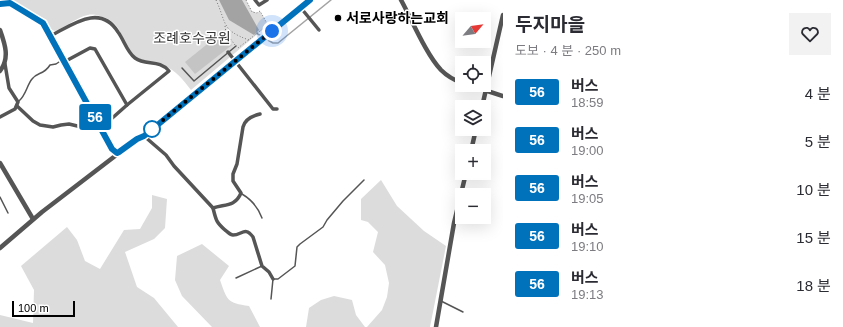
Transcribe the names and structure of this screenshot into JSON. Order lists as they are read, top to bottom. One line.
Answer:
{"parks":["조례호수공원"],"places":["서로사랑하는교회"],"lines":["bus line 56"],"scale_bar":"100 m","north":"top right","page":{"on_map":"56","heading":["두지마을","도보 · 4 분 · 250 m"],"map_buttons":["+","−"],"list":[{"mark":"56","name":"버스","note":"18:59","value":"4 분"},{"mark":"56","name":"버스","note":"19:00","value":"5 분"},{"mark":"56","name":"버스","note":"19:05","value":"10 분"},{"mark":"56","name":"버스","note":"19:10","value":"15 분"},{"mark":"56","name":"버스","note":"19:13","value":"18 분"}],"scale":"100 m"}}
